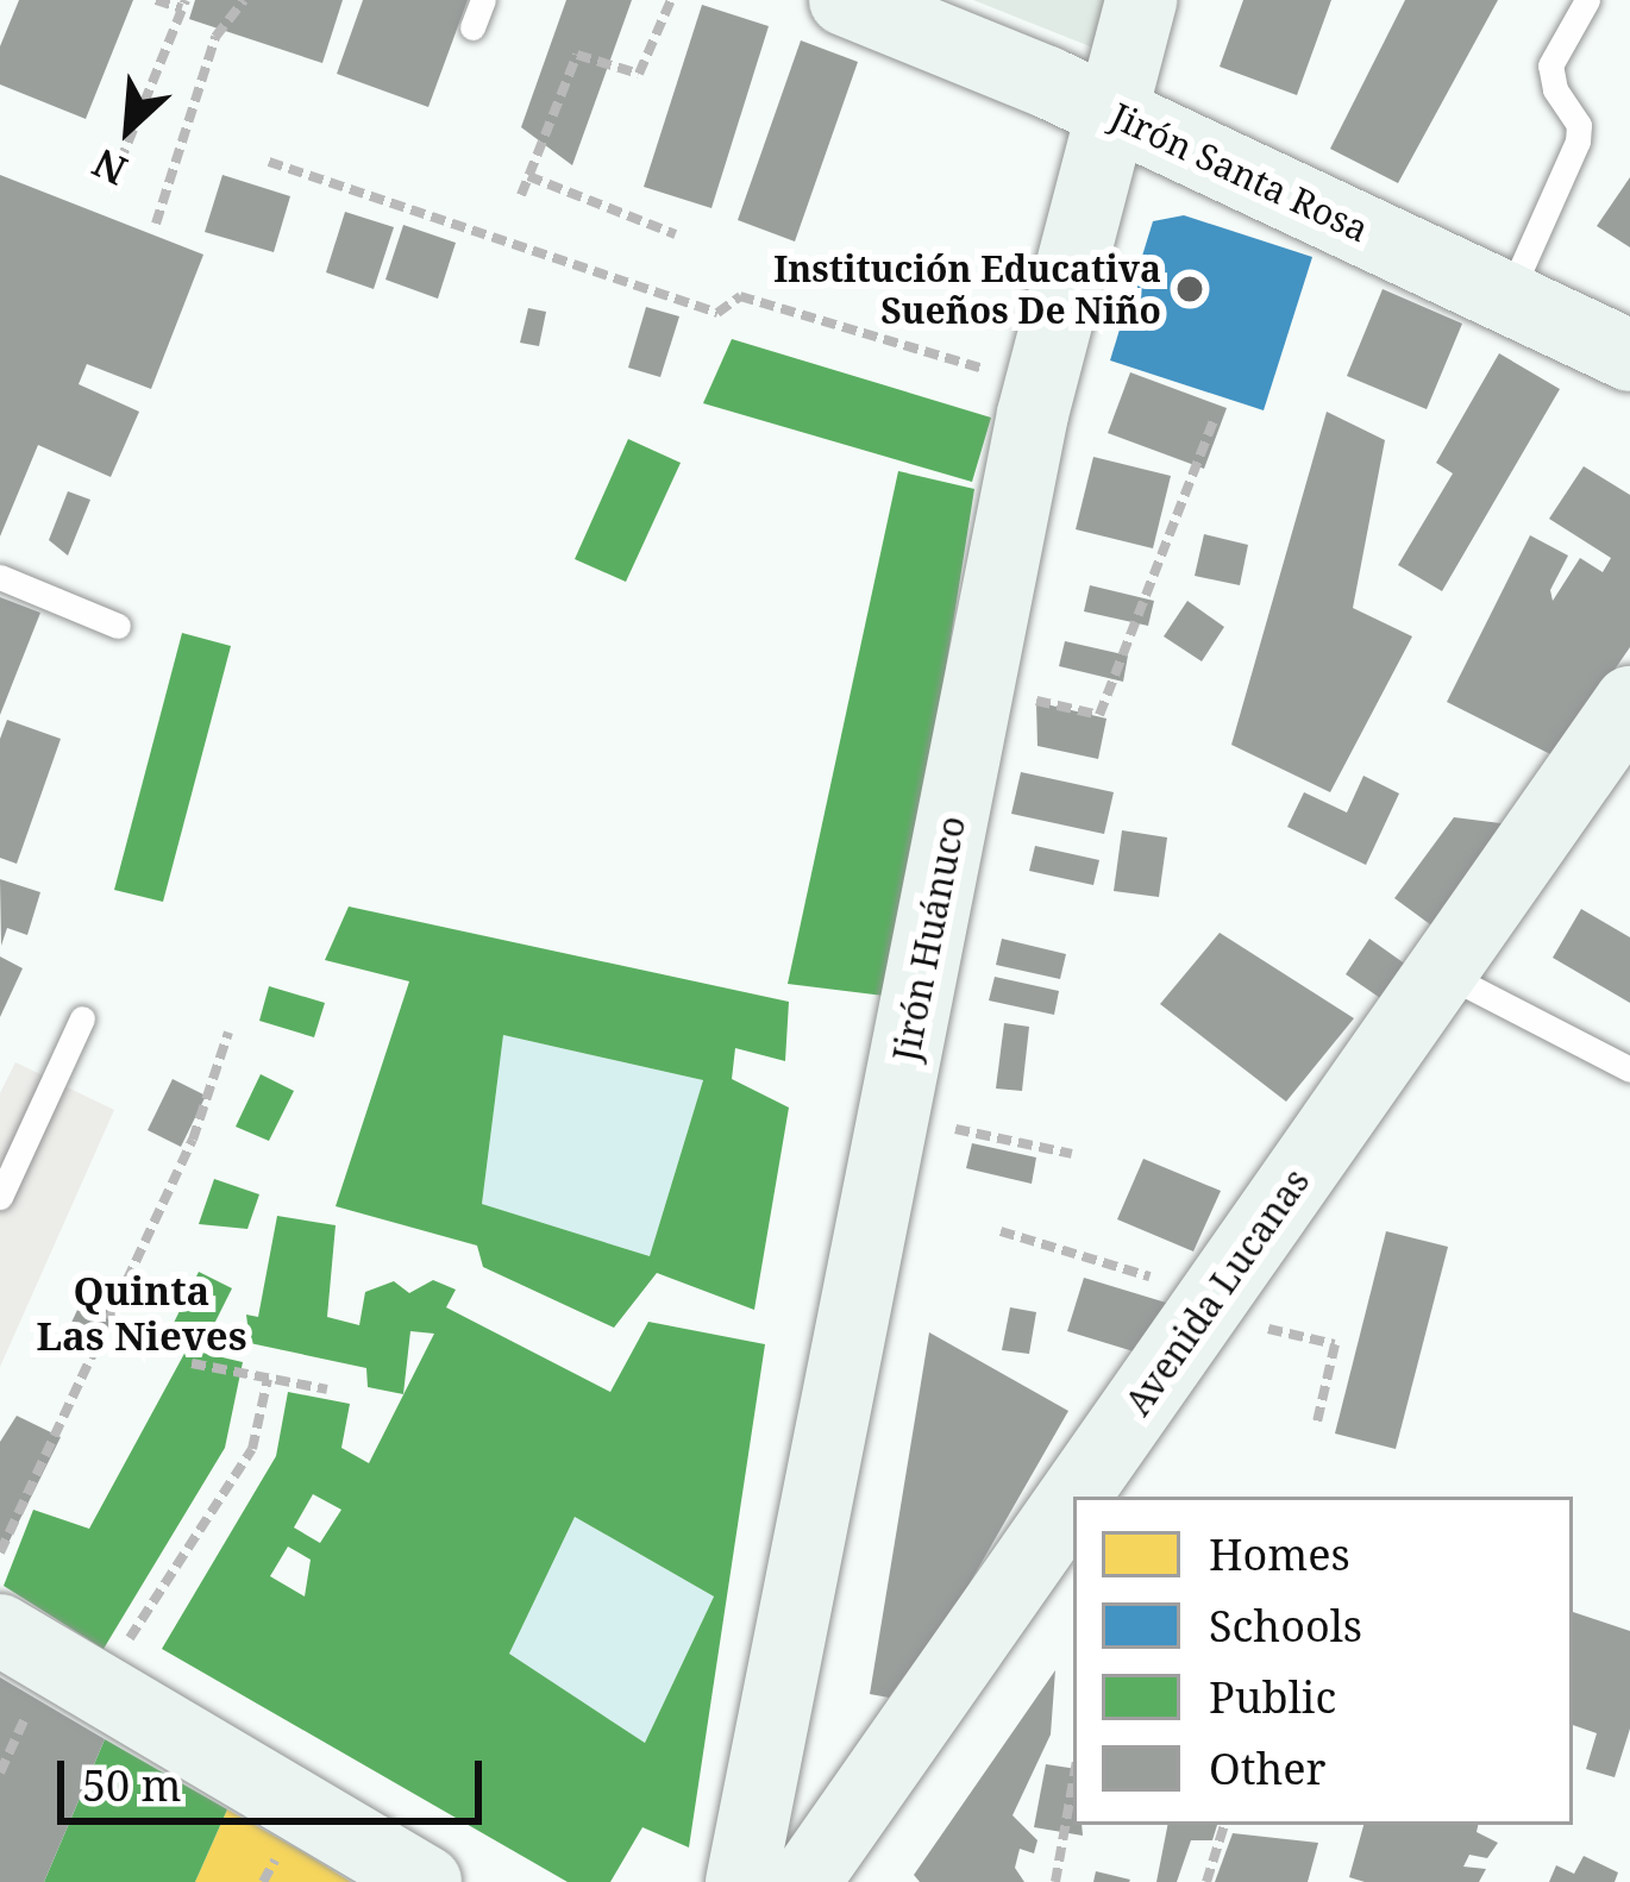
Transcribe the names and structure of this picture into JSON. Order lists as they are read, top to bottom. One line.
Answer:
{"streets":{"street":["Jirón Santa Rosa","Jirón Huánuco","Avenida Lucanas"]},"crossings":[["Jirón Santa Rosa","Jirón Huánuco"]],"districts":["Quinta Las Nieves"],"places":["Institución Educativa Sueños De Niño"],"legend":["Homes","Schools","Public","Other"],"scale_bar":"50 m","north":"bottom left"}
